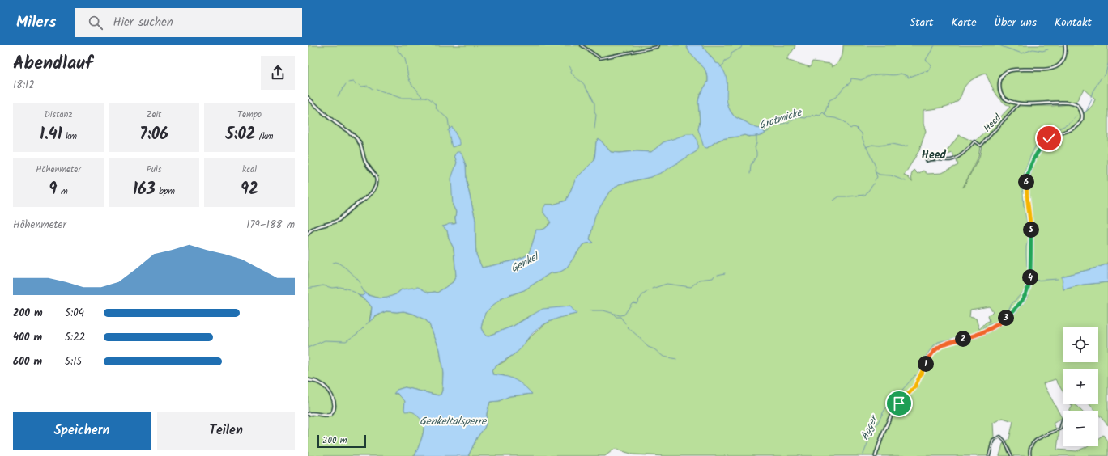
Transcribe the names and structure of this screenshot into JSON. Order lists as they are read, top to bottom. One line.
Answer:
{"streets":{"street":["Heed"]},"districts":["Heed"],"water":["Grotmicke","Genkel","Genkeltalsperre","Agger"],"scale_bar":"200 m","page":{"header":"Milers","search":"Hier suchen","nav":["Start","Karte","Über uns","Kontakt"],"heading":["Abendlauf","18:12"],"stats":[["Distanz","1.41 km"],["Zeit","7:06"],["Tempo","5:02 /km"],["Höhenmeter","9 m"],["Puls","163 bpm"],["kcal","92"]],"pins":["6","5","4","3","2","1"],"chart":["Höhenmeter","179–188 m"],"list":[{"name":"200 m","note":"5:04"},{"name":"400 m","note":"5:22"},{"name":"600 m","note":"5:15"}],"map_buttons":["+","−"],"buttons":["Speichern","Teilen"],"scale":"200 m"}}
